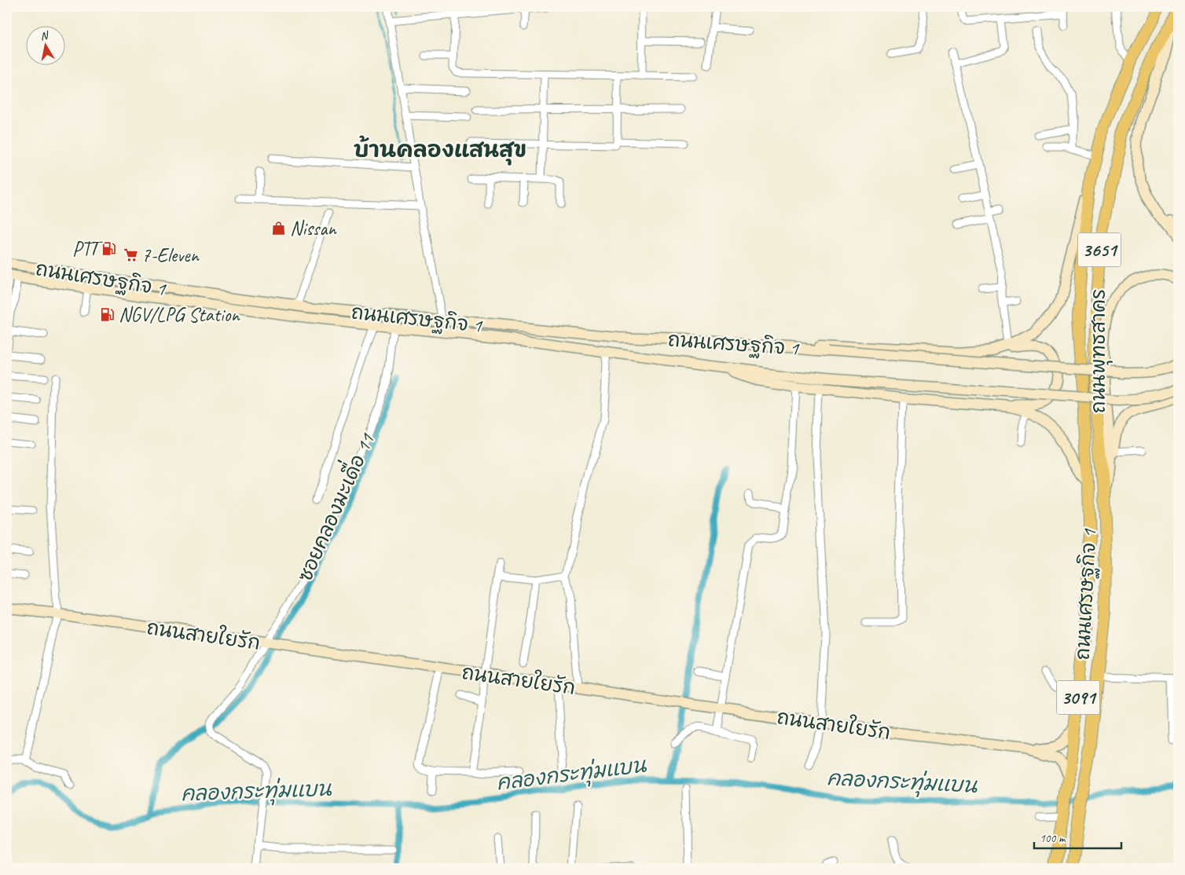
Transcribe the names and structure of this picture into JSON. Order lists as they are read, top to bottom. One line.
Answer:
{"streets":{"main road":["3651","ถนนเศรษฐกิจ 1","ถนนพุทธสาคร","ถนนสายใยรัก","3091"],"street":["ซอยคลองมะเดื่อ 11"]},"crossings":[["ถนนเศรษฐกิจ 1","ถนนพุทธสาคร"],["ถนนเศรษฐกิจ 1","ซอยคลองมะเดื่อ 11"],["ถนนเศรษฐกิจ 1","ถนนสายใยรัก"],["ถนนเศรษฐกิจ 1","3091"],["ถนนพุทธสาคร","3091"],["ซอยคลองมะเดื่อ 11","ถนนสายใยรัก"]],"districts":["บ้านคลองแสนสุข"],"water":["คลองกระทุ่มแบน"],"places":{"shop":["Nissan"],"fuel station":["PTT","NGV/LPG Station"],"supermarket":["7-Eleven"]},"scale_bar":"100 m","north":"top"}
